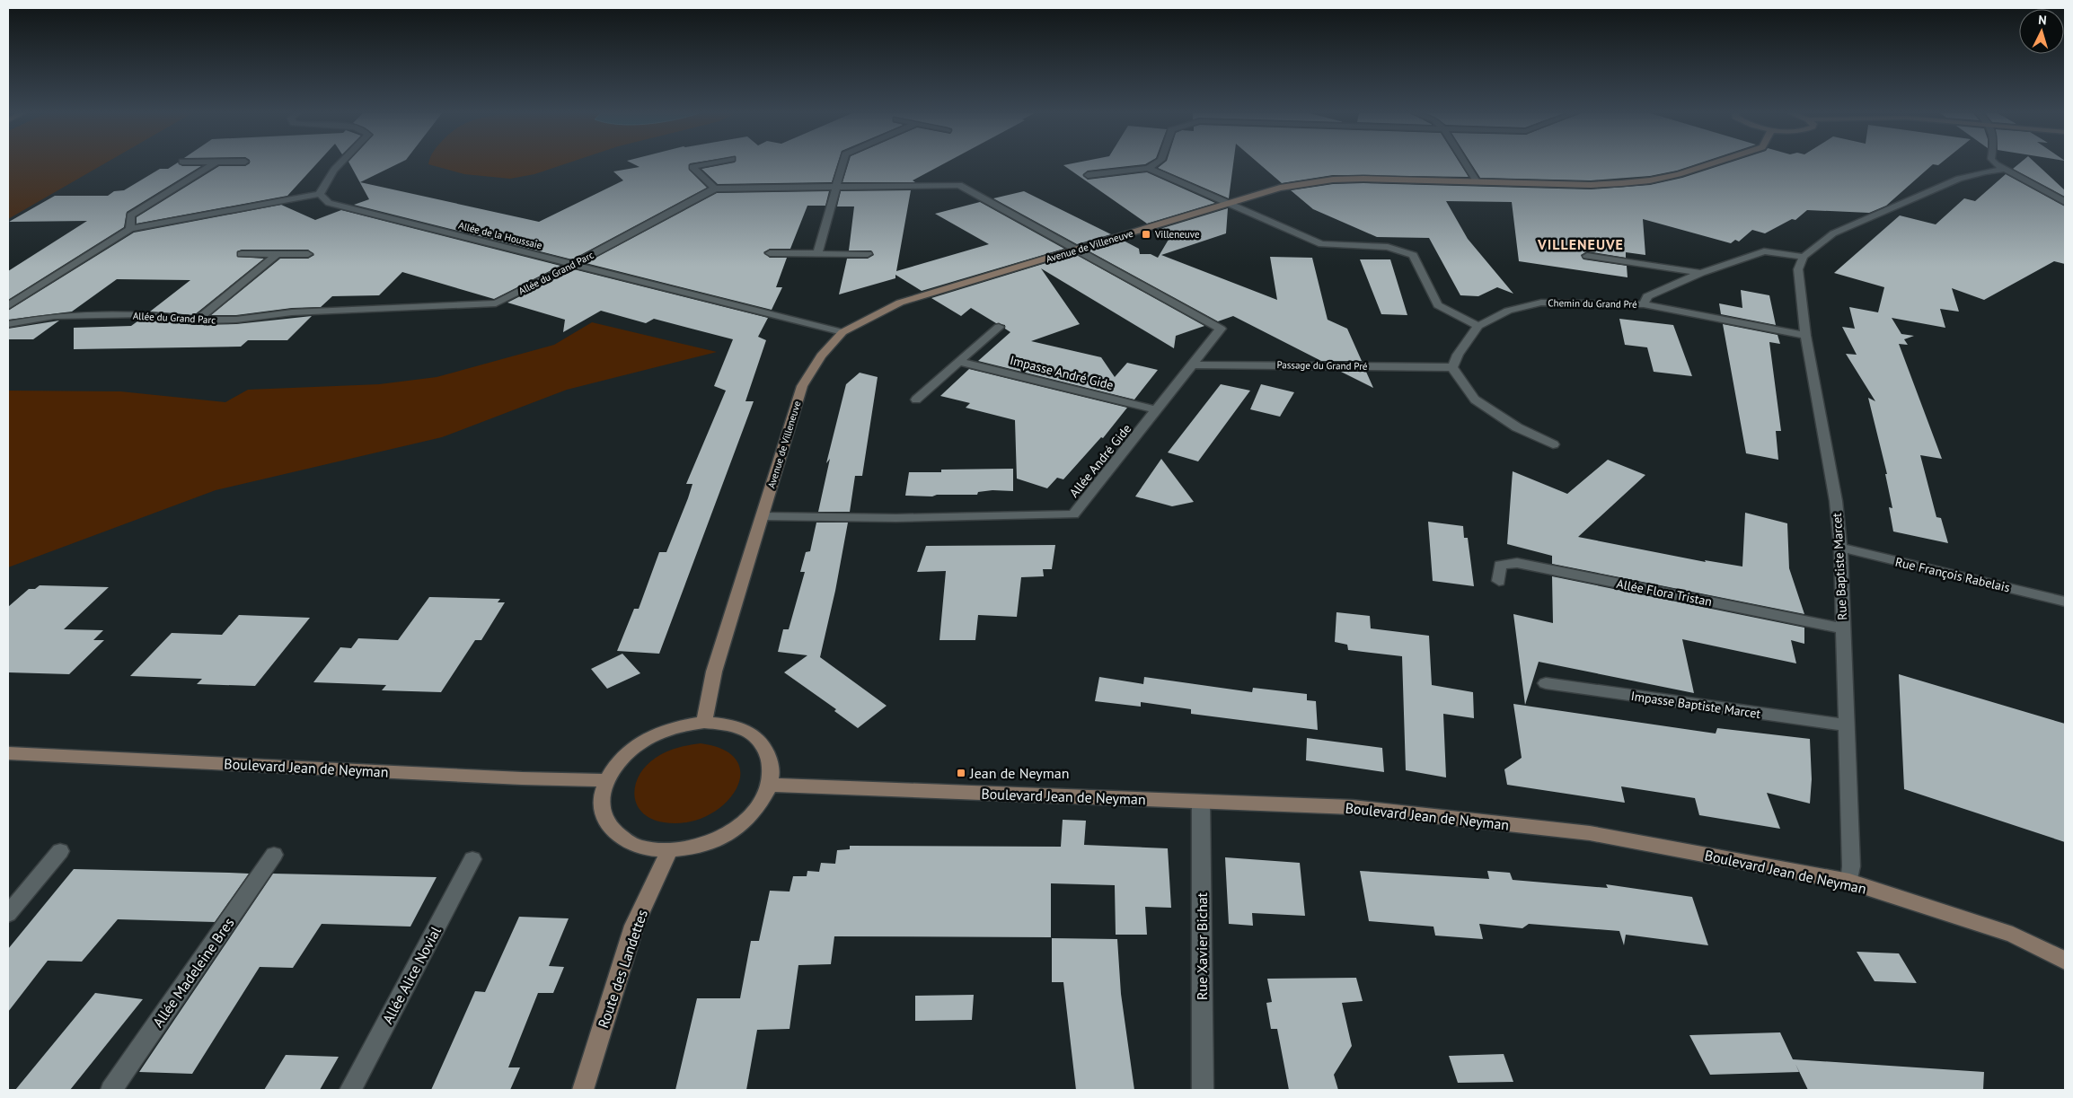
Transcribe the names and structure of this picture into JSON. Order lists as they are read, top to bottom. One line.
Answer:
{"streets":{"street":["Allée de la Houssaie","Avenue de Villeneuve","Allée du Grand Parc","Chemin du Grand Pré","Passage du Grand Pré","Impasse André Gide","Allée André Gide","Rue Baptiste Marcet","Rue François Rabelais","Allée Flora Tristan","Impasse Baptiste Marcet","Boulevard Jean de Neyman","Rue Xavier Bichat","Route des Landettes","Allée Madeleine Bres","Allée Alice Novial"]},"crossings":[["Allée de la Houssaie","Avenue de Villeneuve"],["Allée de la Houssaie","Allée du Grand Parc"],["Avenue de Villeneuve","Allée du Grand Parc"],["Avenue de Villeneuve","Allée André Gide"],["Avenue de Villeneuve","Boulevard Jean de Neyman"],["Avenue de Villeneuve","Route des Landettes"],["Allée du Grand Parc","Allée André Gide"],["Chemin du Grand Pré","Passage du Grand Pré"],["Chemin du Grand Pré","Rue Baptiste Marcet"],["Passage du Grand Pré","Allée André Gide"],["Impasse André Gide","Allée André Gide"],["Rue Baptiste Marcet","Rue François Rabelais"],["Rue Baptiste Marcet","Allée Flora Tristan"],["Rue Baptiste Marcet","Impasse Baptiste Marcet"],["Rue Baptiste Marcet","Boulevard Jean de Neyman"],["Boulevard Jean de Neyman","Rue Xavier Bichat"],["Boulevard Jean de Neyman","Route des Landettes"]],"districts":["VILLENEUVE"],"places":{"transit":["Villeneuve","Jean de Neyman"]},"north":"top"}
